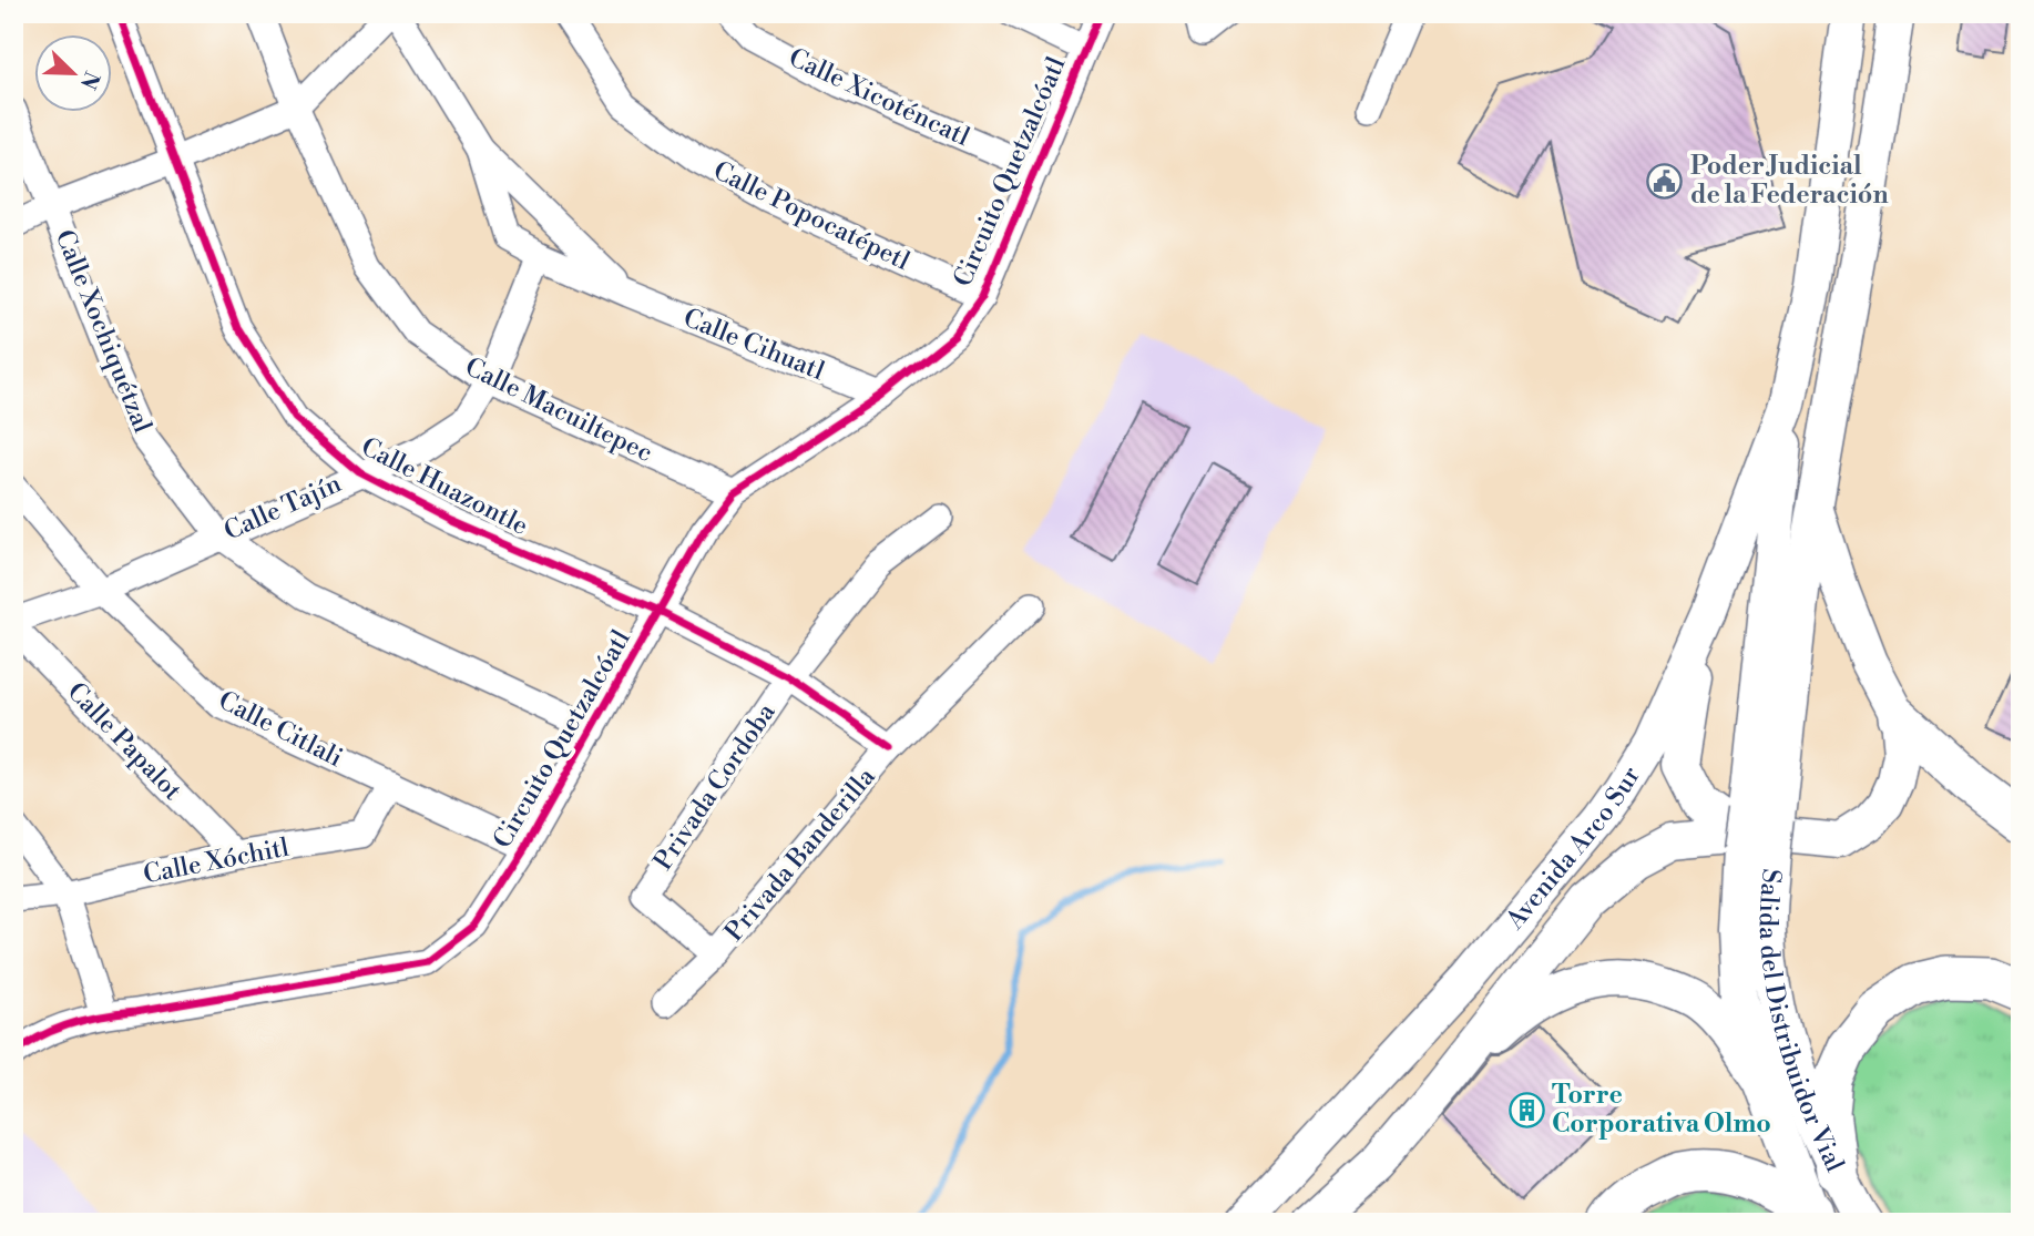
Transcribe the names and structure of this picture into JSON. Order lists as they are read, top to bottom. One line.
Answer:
{"streets":{"main road":["Avenida Arco Sur","Salida del Distribuidor Vial"],"street":["Calle Xicoténcatl","Circuito Quetzalcóatl","Calle Popocatépetl","Calle Xochiquétzal","Calle Cihuatl","Calle Macuiltepec","Calle Huazontle","Calle Tajín","Calle Citlali","Calle Papalot","Privada Cordoba","Privada Banderilla","Calle Xóchitl"]},"crossings":[["Calle Xicoténcatl","Circuito Quetzalcóatl"],["Circuito Quetzalcóatl","Calle Popocatépetl"],["Circuito Quetzalcóatl","Calle Xochiquétzal"],["Circuito Quetzalcóatl","Calle Cihuatl"],["Circuito Quetzalcóatl","Calle Macuiltepec"],["Circuito Quetzalcóatl","Calle Huazontle"],["Circuito Quetzalcóatl","Calle Citlali"],["Calle Xochiquétzal","Calle Tajín"],["Calle Cihuatl","Calle Tajín"],["Calle Macuiltepec","Calle Tajín"],["Calle Huazontle","Calle Tajín"],["Calle Huazontle","Privada Cordoba"],["Calle Huazontle","Privada Banderilla"],["Calle Tajín","Calle Citlali"],["Calle Citlali","Calle Xóchitl"],["Calle Papalot","Calle Xóchitl"],["Privada Cordoba","Privada Banderilla"],["Avenida Arco Sur","Salida del Distribuidor Vial"]],"places":{"public building":["Poder Judicial de la Federación"],"building":["Torre Corporativa Olmo"]},"north":"bottom right"}
